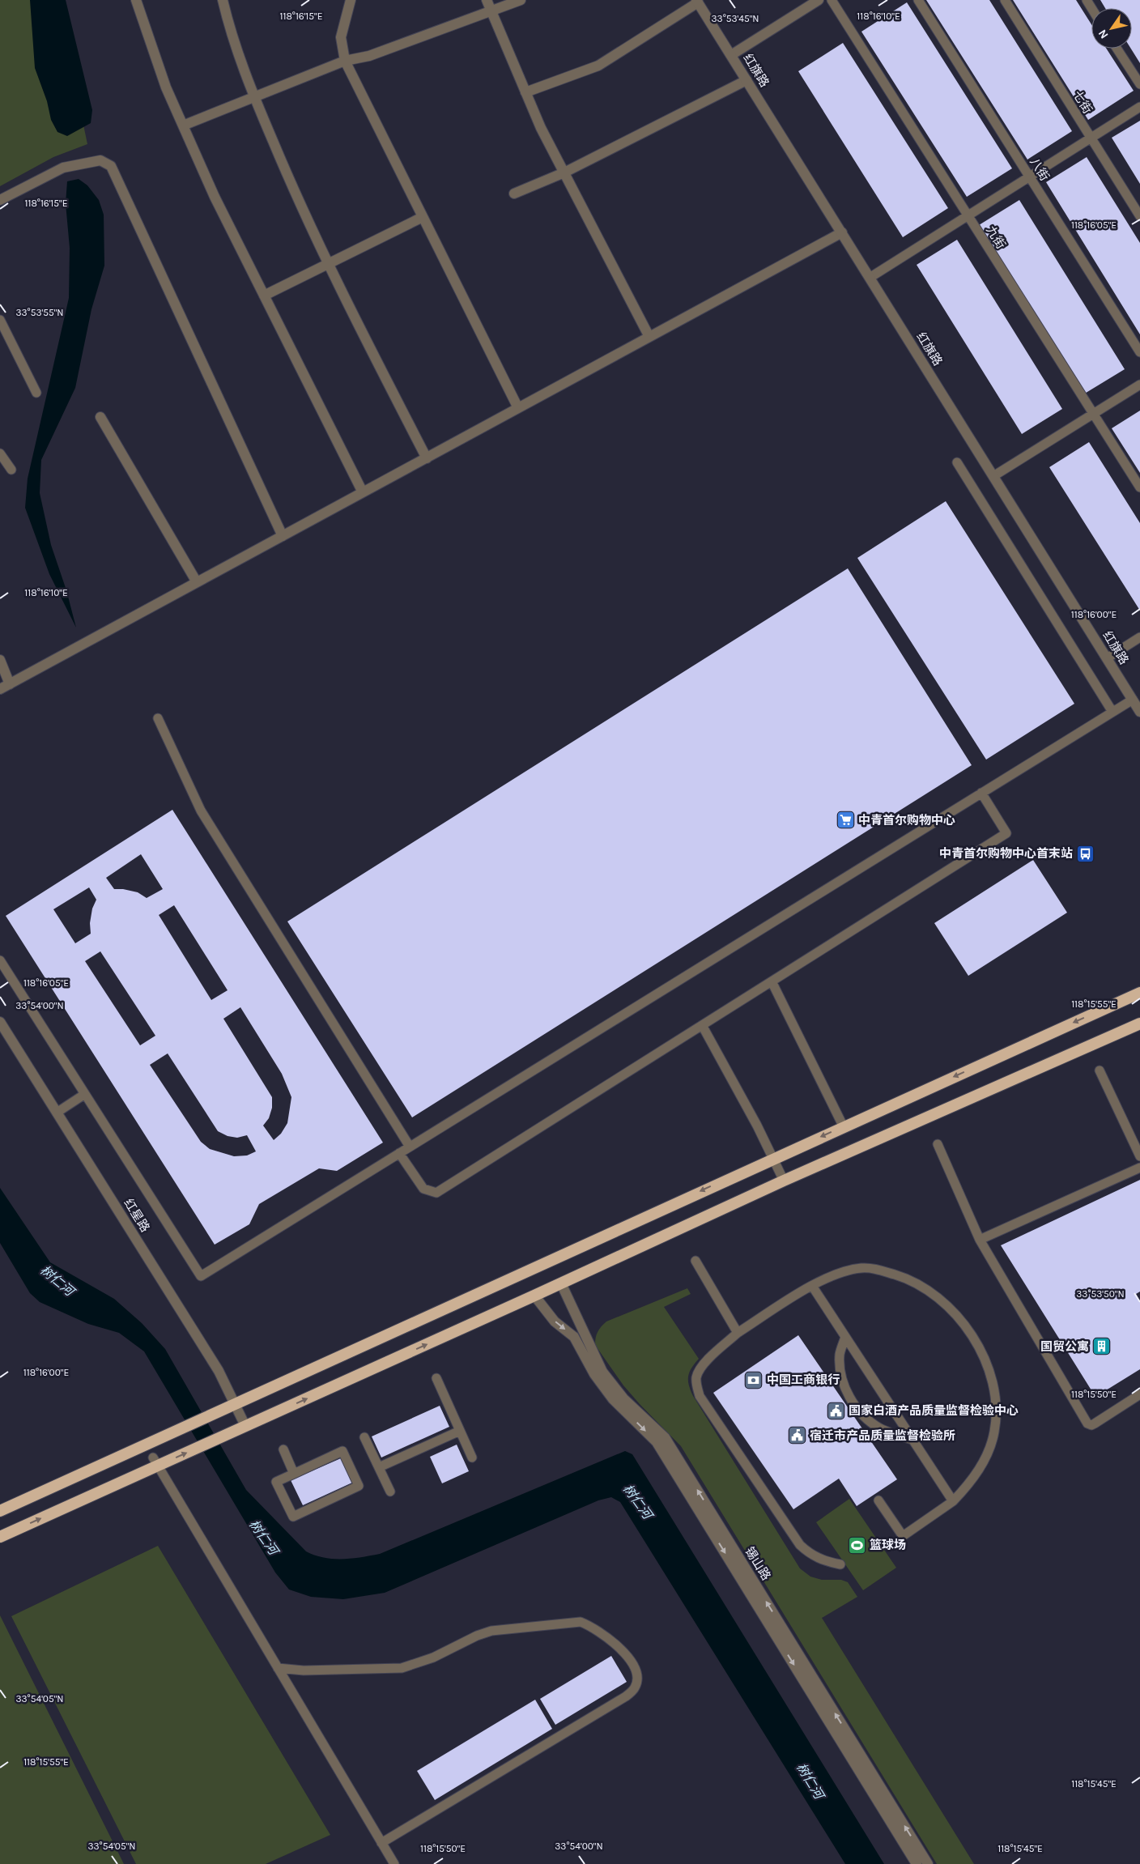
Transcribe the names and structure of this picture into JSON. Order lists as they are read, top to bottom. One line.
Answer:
{"streets":{"street":["红旗路","红星路","锡山路"],"lane":["七街","八街","九街"]},"water":["树仁河"],"places":{"supermarket":["中青首尔购物中心"],"bus stop":["中青首尔购物中心首末站"],"building":["国贸公寓"],"bank":["中国工商银行"],"public building":["国家白酒产品质量监督检验中心","宿迁市产品质量监督检验所"],"sports":["篮球场"]},"north":"bottom left","coordinates":["118°16'15\"E","118°16'10\"E","33°53'45\"N","118°16'05\"E","33°53'55\"N","118°16'00\"E","118°15'55\"E","33°54'00\"N","33°53'50\"N","118°15'50\"E","33°54'05\"N","118°15'45\"E"]}
